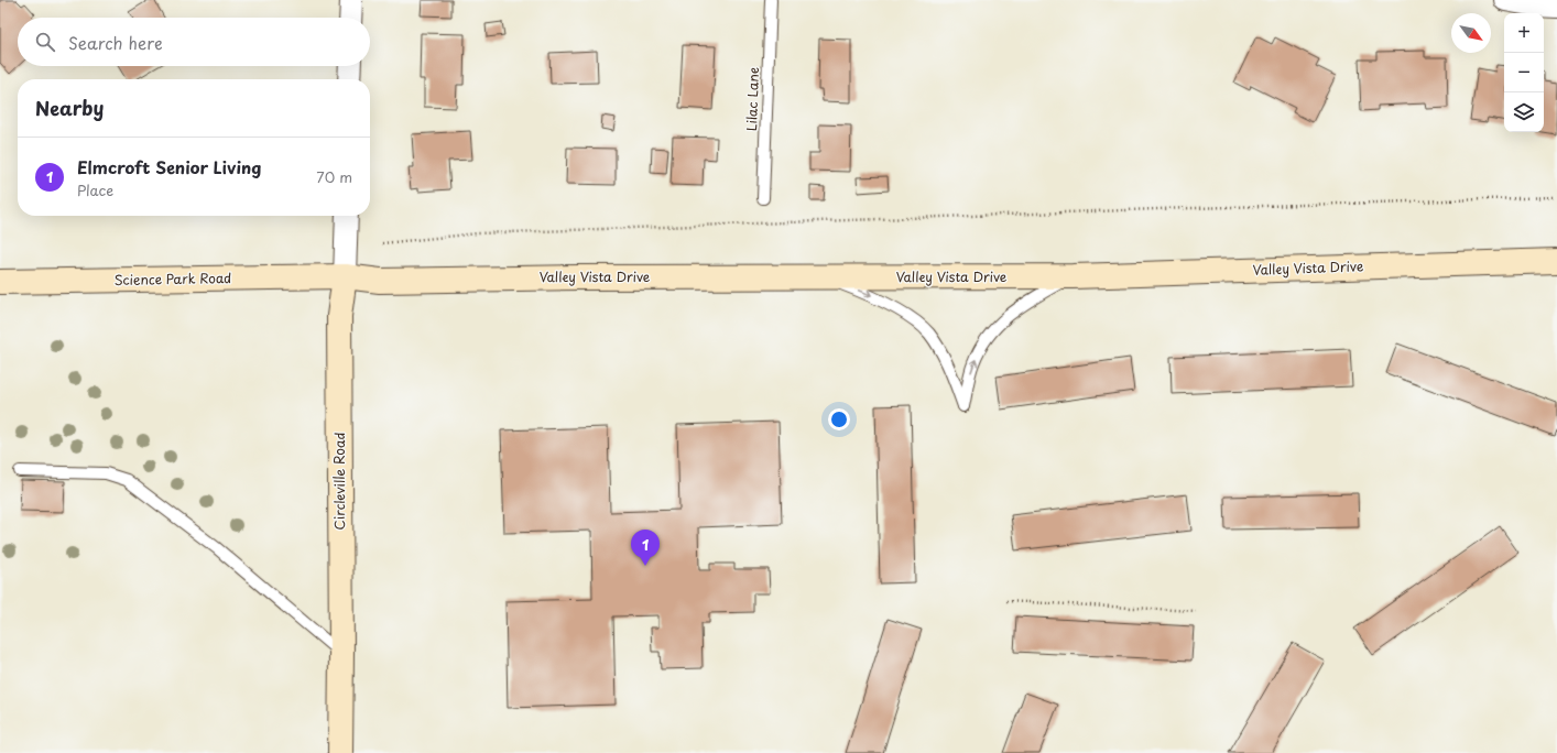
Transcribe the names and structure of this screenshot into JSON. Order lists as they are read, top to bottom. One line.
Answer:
{"streets":{"main road":["Valley Vista Drive","Science Park Road","Circleville Road"],"lane":["Lilac Lane"]},"crossings":[["Valley Vista Drive","Science Park Road"],["Valley Vista Drive","Circleville Road"],["Science Park Road","Circleville Road"]],"north":"bottom right","page":{"map_buttons":["+","−"],"search":"Search here","heading":"Nearby","list":[{"mark":"1","name":"Elmcroft Senior Living","note":"Place","value":"70 m"}],"pins":"1"}}
